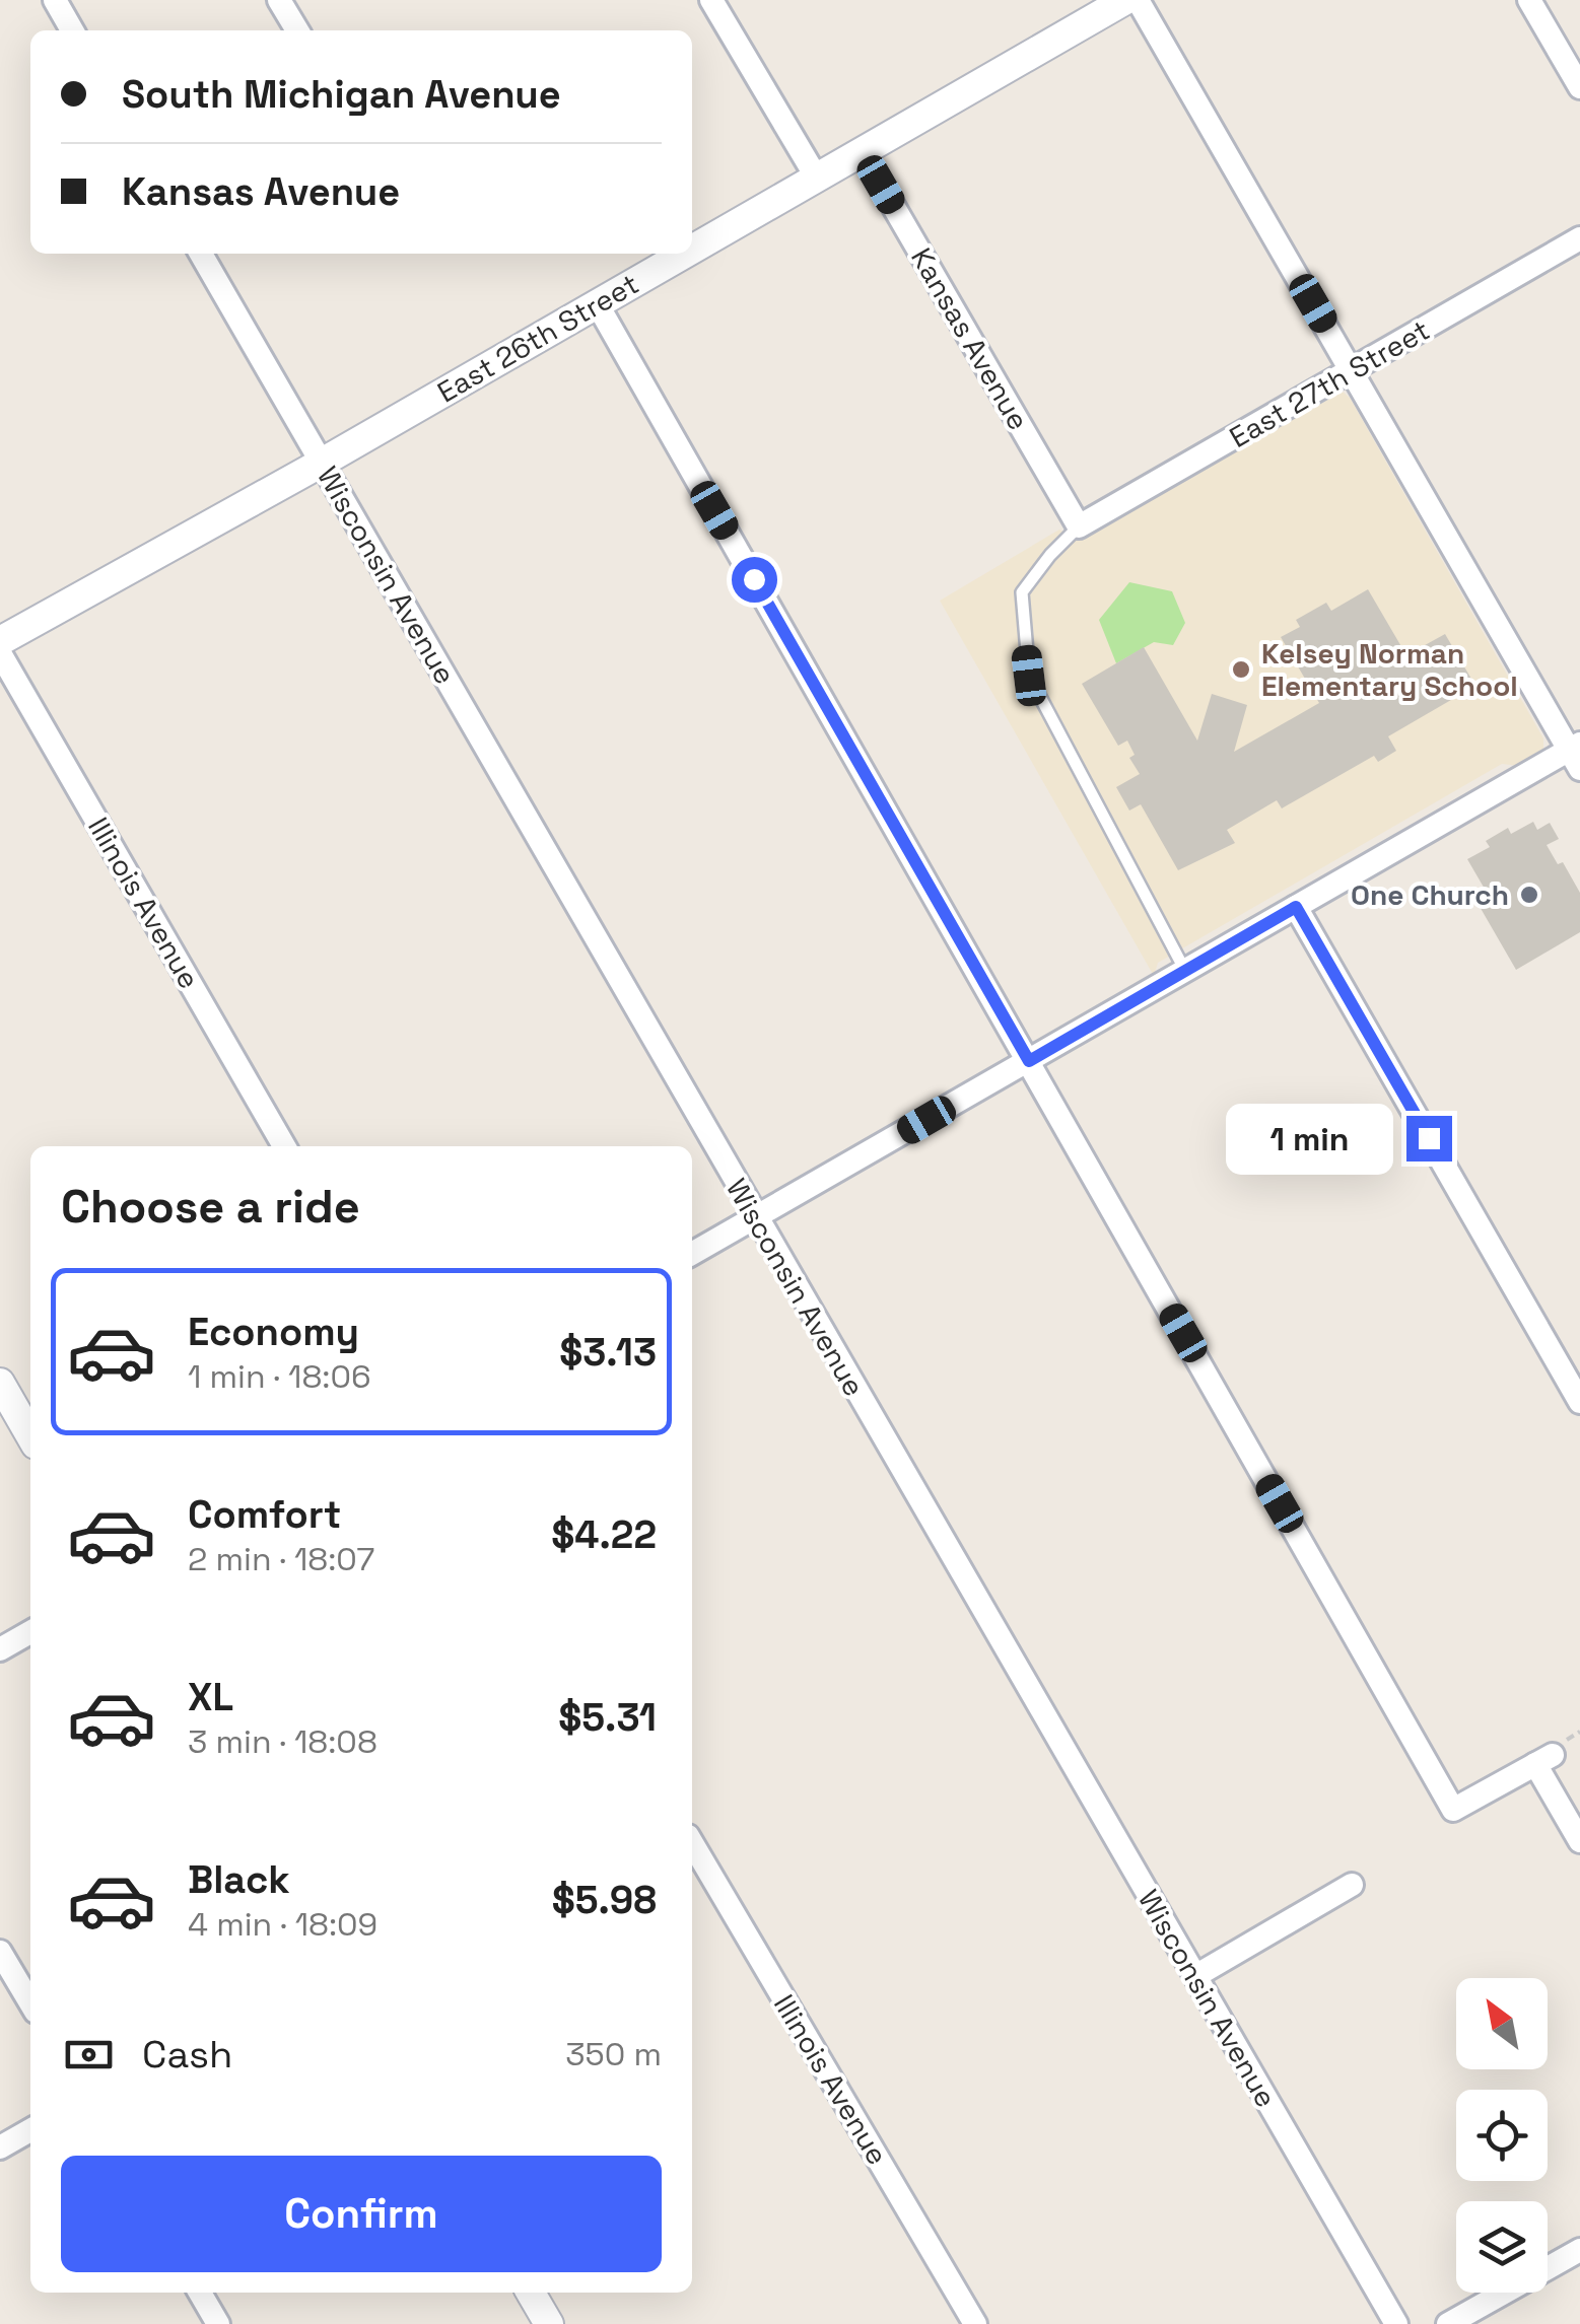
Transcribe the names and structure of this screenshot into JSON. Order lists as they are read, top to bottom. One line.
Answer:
{"streets":{"street":["East 26th Street","Kansas Avenue","East 27th Street","Wisconsin Avenue","Illinois Avenue"]},"crossings":[["East 26th Street","Kansas Avenue"],["East 26th Street","Wisconsin Avenue"],["Kansas Avenue","East 27th Street"]],"places":["Kelsey Norman Elementary School","One Church"],"north":"top left","page":{"banner":["South Michigan Avenue","Kansas Avenue"],"bubble":"1 min","heading":"Choose a ride","list":[{"name":"Economy","note":"1 min · 18:06","value":"$3.13"},{"name":"Comfort","note":"2 min · 18:07","value":"$4.22"},{"name":"XL","note":"3 min · 18:08","value":"$5.31"},{"name":"Black","note":"4 min · 18:09","value":"$5.98"}],"pay":["Cash","350 m"],"buttons":"Confirm"}}
